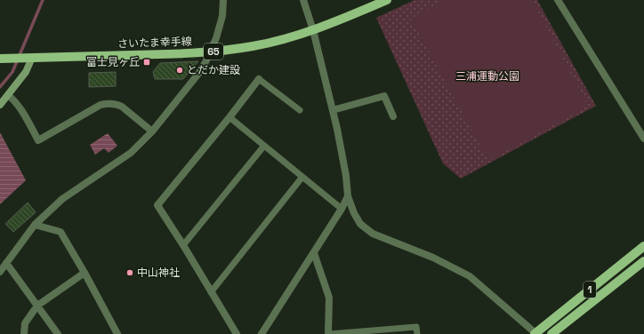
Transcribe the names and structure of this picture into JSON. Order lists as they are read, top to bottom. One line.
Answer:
{"streets":{"main road":["さいたま幸手線","65","1"]},"parks":["三浦運動公園"],"places":{"transit":["富士見ヶ丘"],"other":["とだか建設","中山神社"]}}
